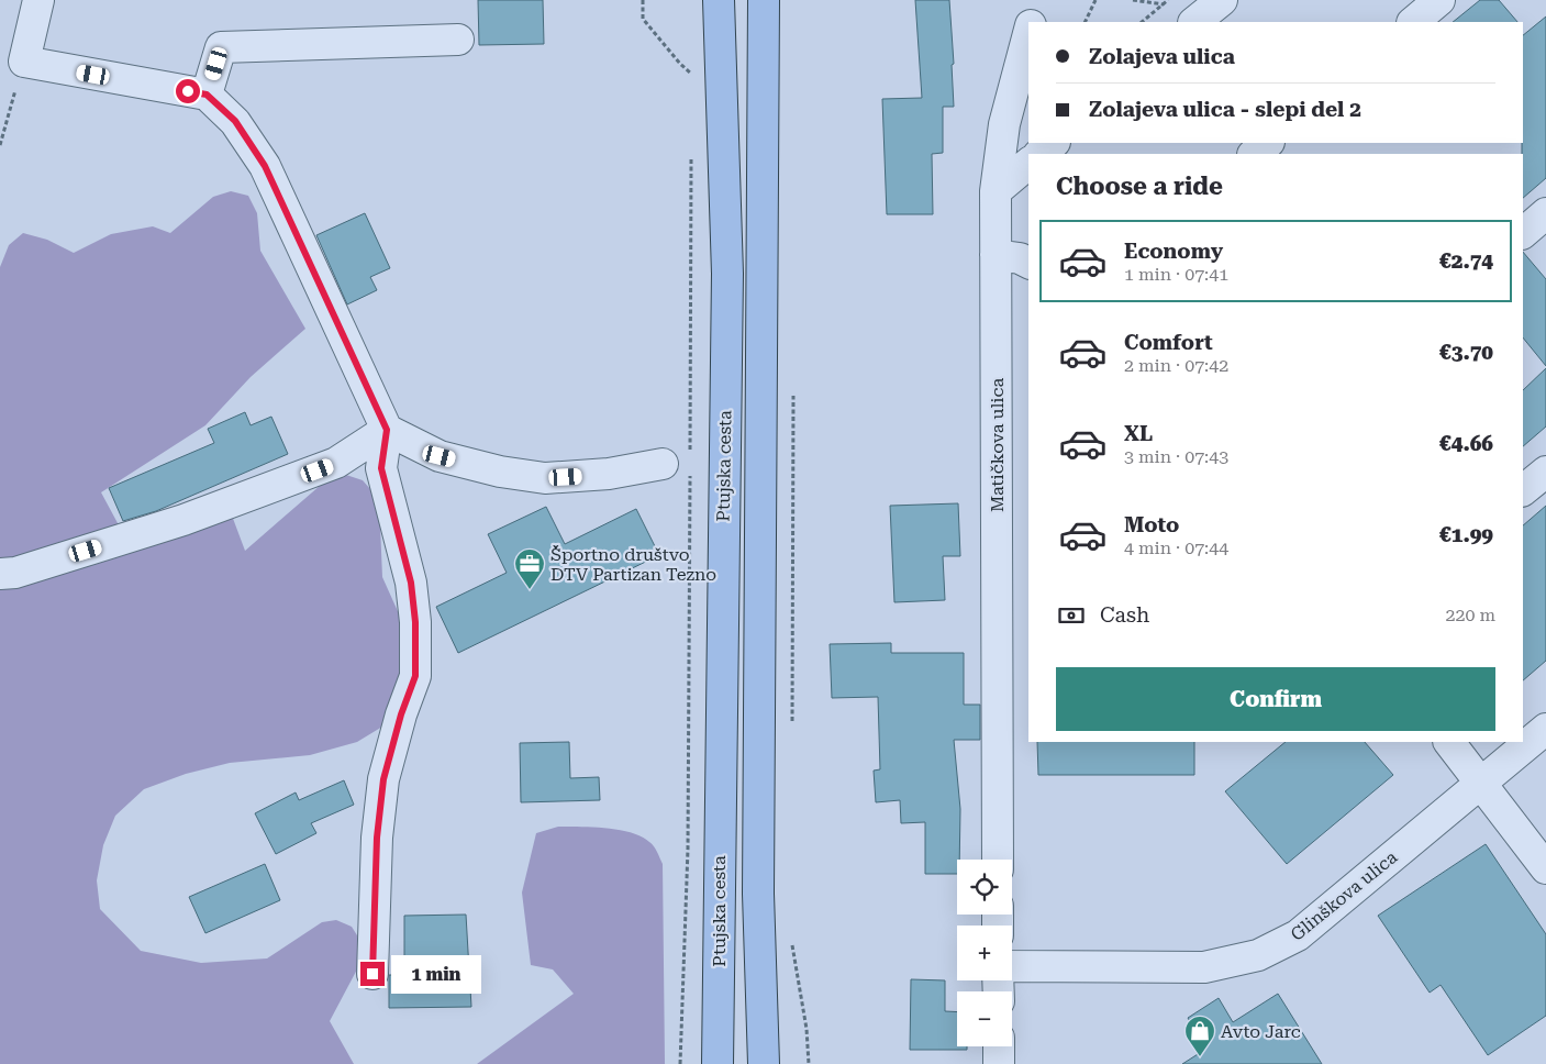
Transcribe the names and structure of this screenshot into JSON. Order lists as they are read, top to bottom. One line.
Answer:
{"streets":{"main road":["Ptujska cesta"],"street":["Matičkova ulica","Glinškova ulica"]},"places":{"office":["Športno društvo DTV Partizan Tezno"],"shop":["Avto Jarc"]},"page":{"banner":["Zolajeva ulica","Zolajeva ulica - slepi del 2"],"heading":"Choose a ride","list":[{"name":"Economy","note":"1 min · 07:41","value":"€2.74"},{"name":"Comfort","note":"2 min · 07:42","value":"€3.70"},{"name":"XL","note":"3 min · 07:43","value":"€4.66"},{"name":"Moto","note":"4 min · 07:44","value":"€1.99"}],"pay":["Cash","220 m"],"buttons":"Confirm","map_buttons":["+","−"],"bubble":"1 min"}}
